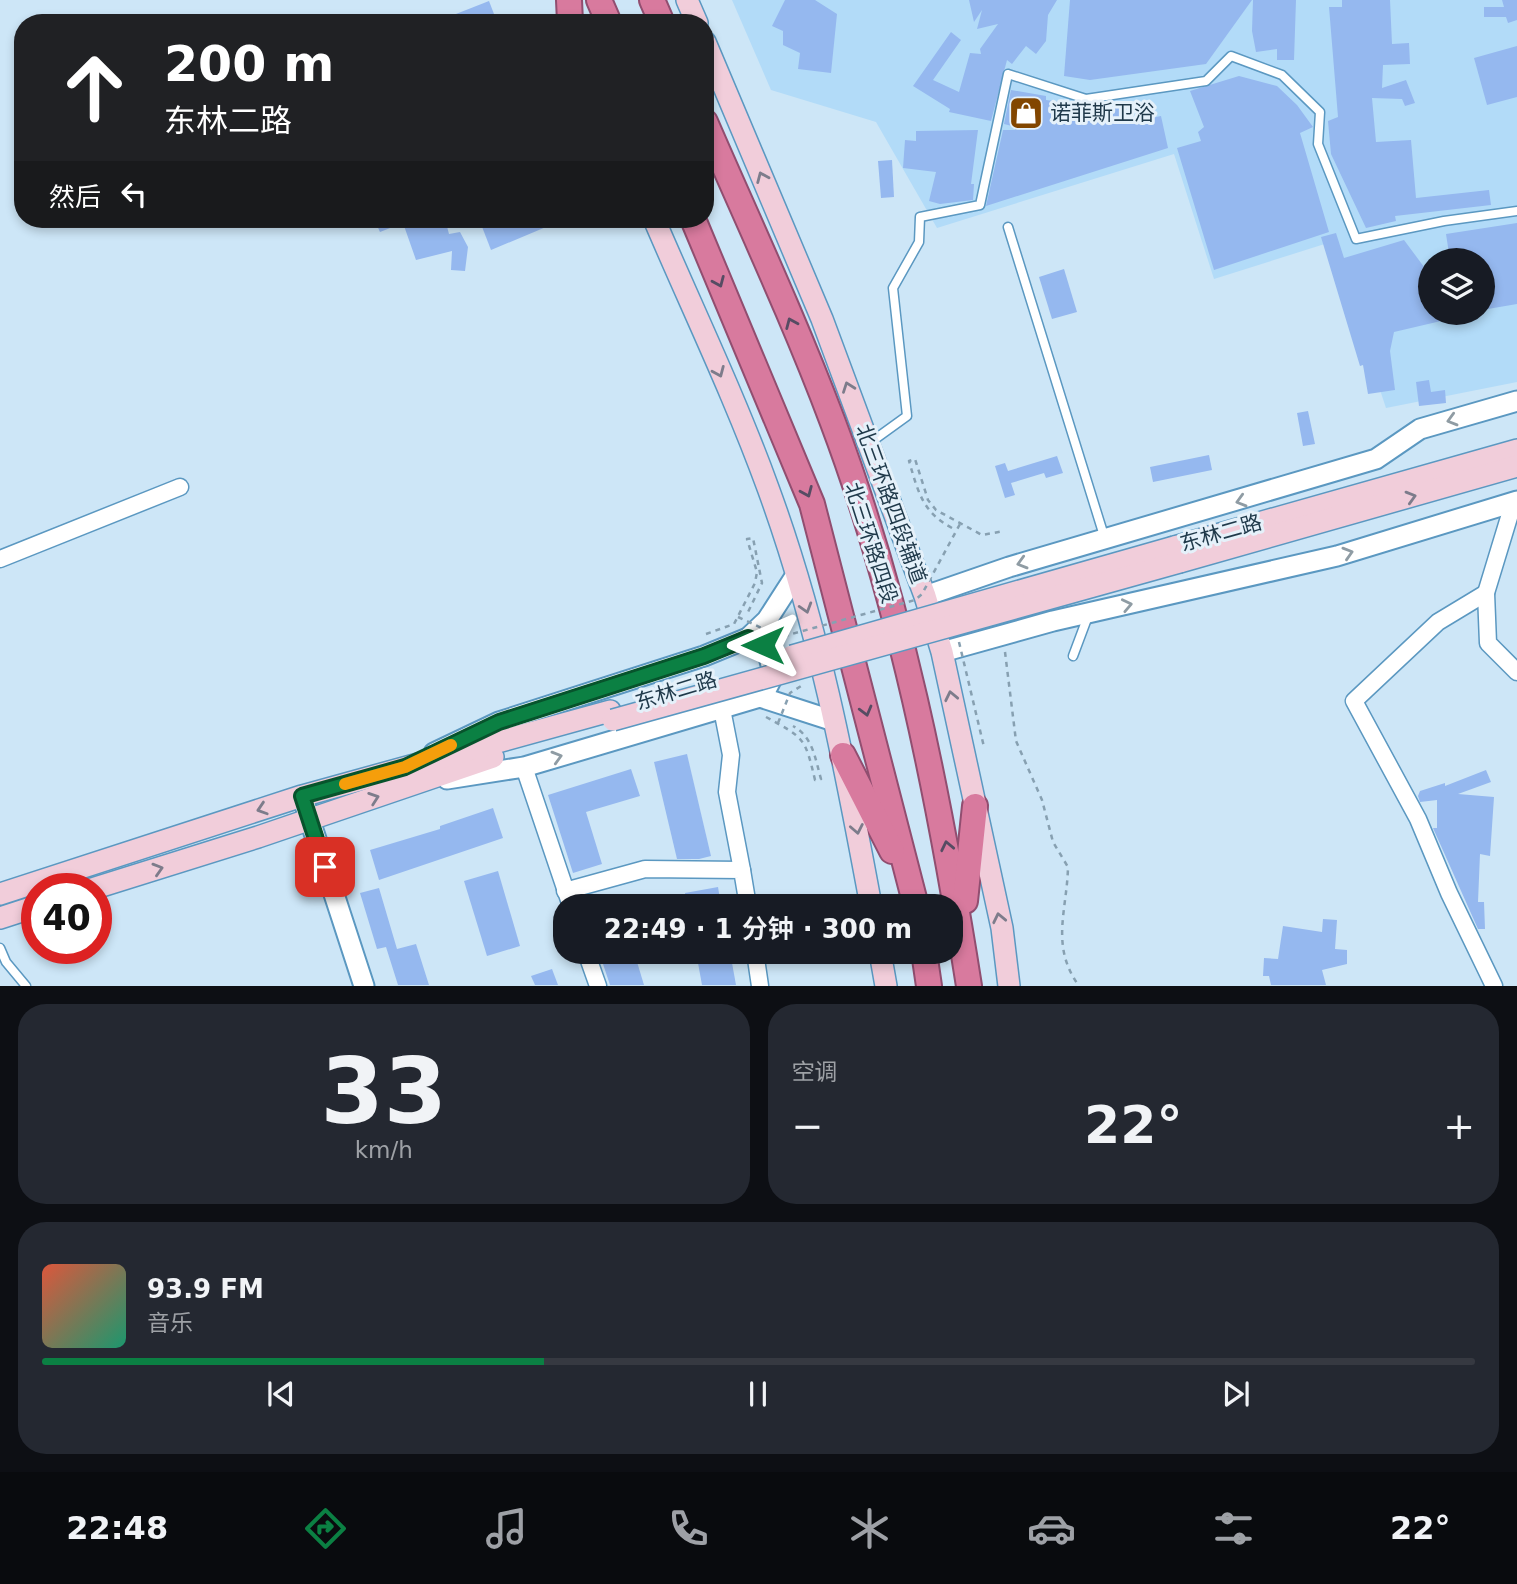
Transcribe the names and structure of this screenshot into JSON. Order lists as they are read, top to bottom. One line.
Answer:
{"streets":{"highway":["北三环路四段"],"main road":["北三环路四段辅道","东林二路"]},"places":{"shop":["诺菲斯卫浴"]},"page":{"turn":["200 m","东林二路"],"then":"然后","limit":"40","trip":"22:49 · 1 分钟 · 300 m","tile":[["33","km/h"],"空调"],"heat":["−","22°","+"],"song":["93.9 FM","音乐"],"tabs":["22:48","22°"]}}
